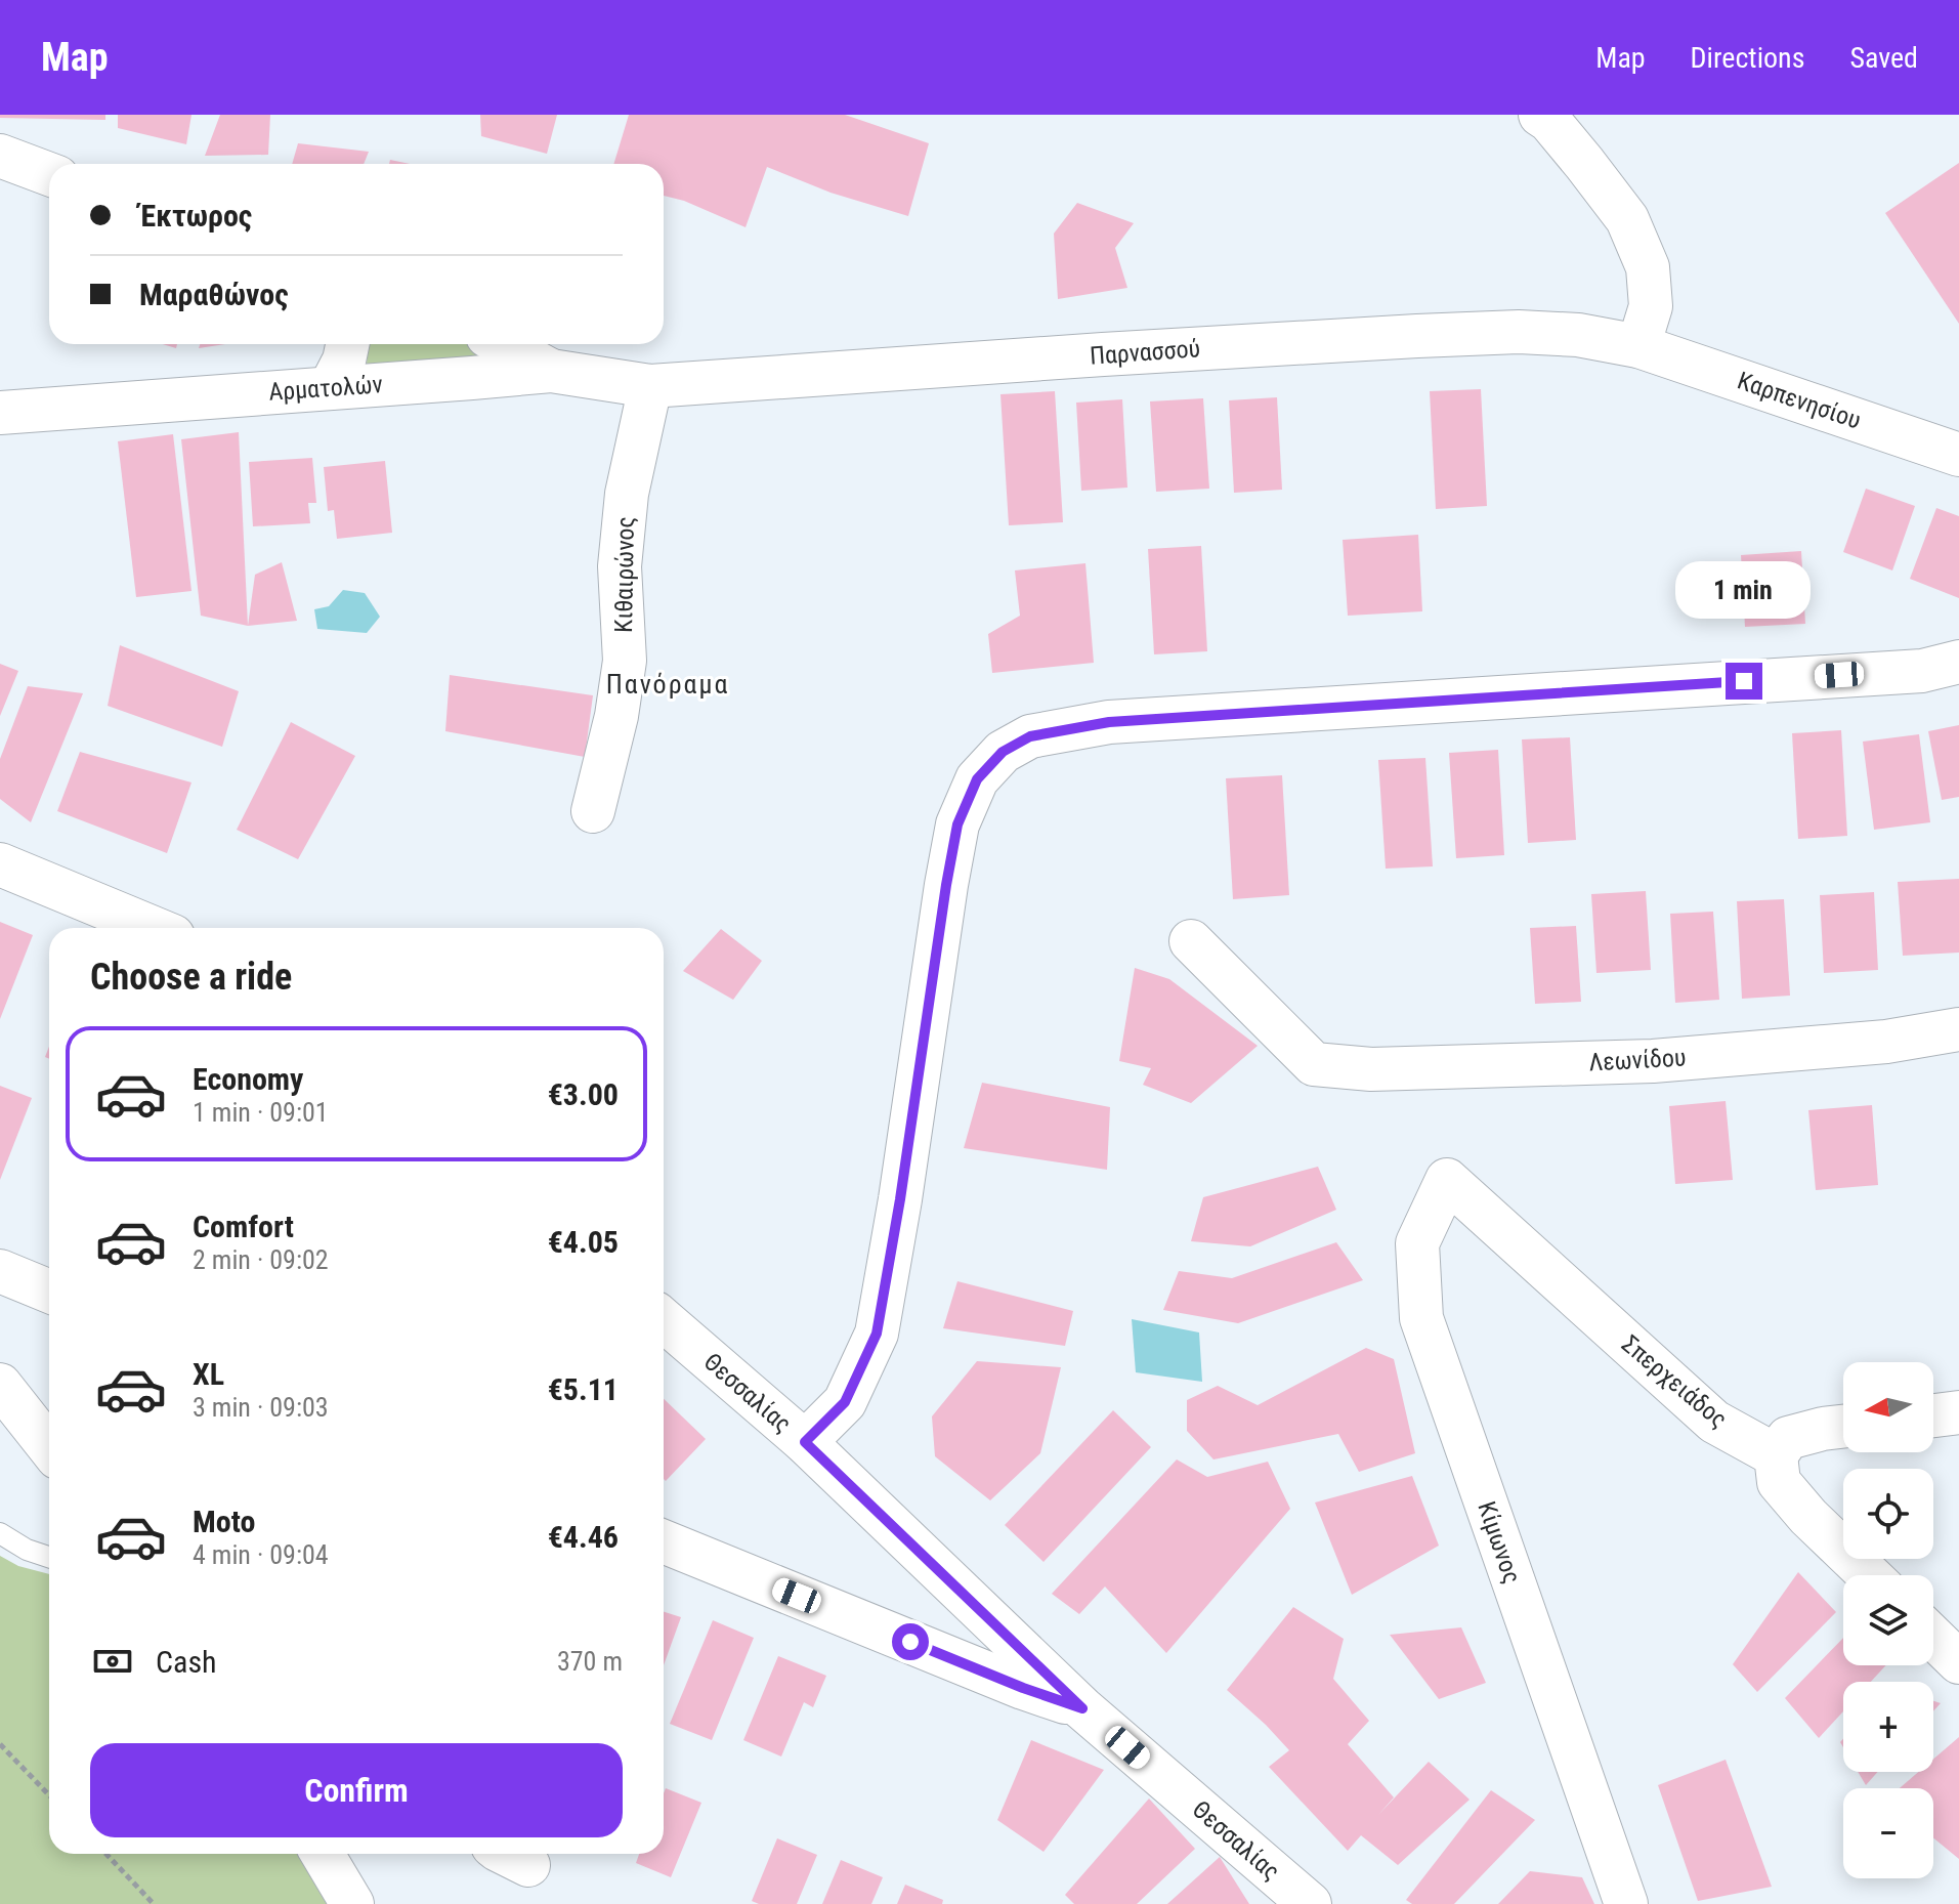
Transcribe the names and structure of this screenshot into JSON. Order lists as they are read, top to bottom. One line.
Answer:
{"streets":{"street":["Παρνασσού","Αρματολών","Καρπενησίου","Κιθαιρώνος","Λεωνίδου","Σπερχειάδος","Θεσσαλίας","Κίμωνος"]},"crossings":[["Παρνασσού","Αρματολών"],["Παρνασσού","Καρπενησίου"],["Παρνασσού","Κιθαιρώνος"],["Αρματολών","Κιθαιρώνος"],["Σπερχειάδος","Κίμωνος"]],"districts":["Πανόραμα"],"north":"left","page":{"header":"Map","nav":["Map","Directions","Saved"],"banner":["Έκτωρος","Μαραθώνος"],"bubble":"1 min","heading":"Choose a ride","list":[{"name":"Economy","note":"1 min · 09:01","value":"€3.00"},{"name":"Comfort","note":"2 min · 09:02","value":"€4.05"},{"name":"XL","note":"3 min · 09:03","value":"€5.11"},{"name":"Moto","note":"4 min · 09:04","value":"€4.46"}],"map_buttons":["+","−"],"pay":["Cash","370 m"],"buttons":"Confirm"}}
